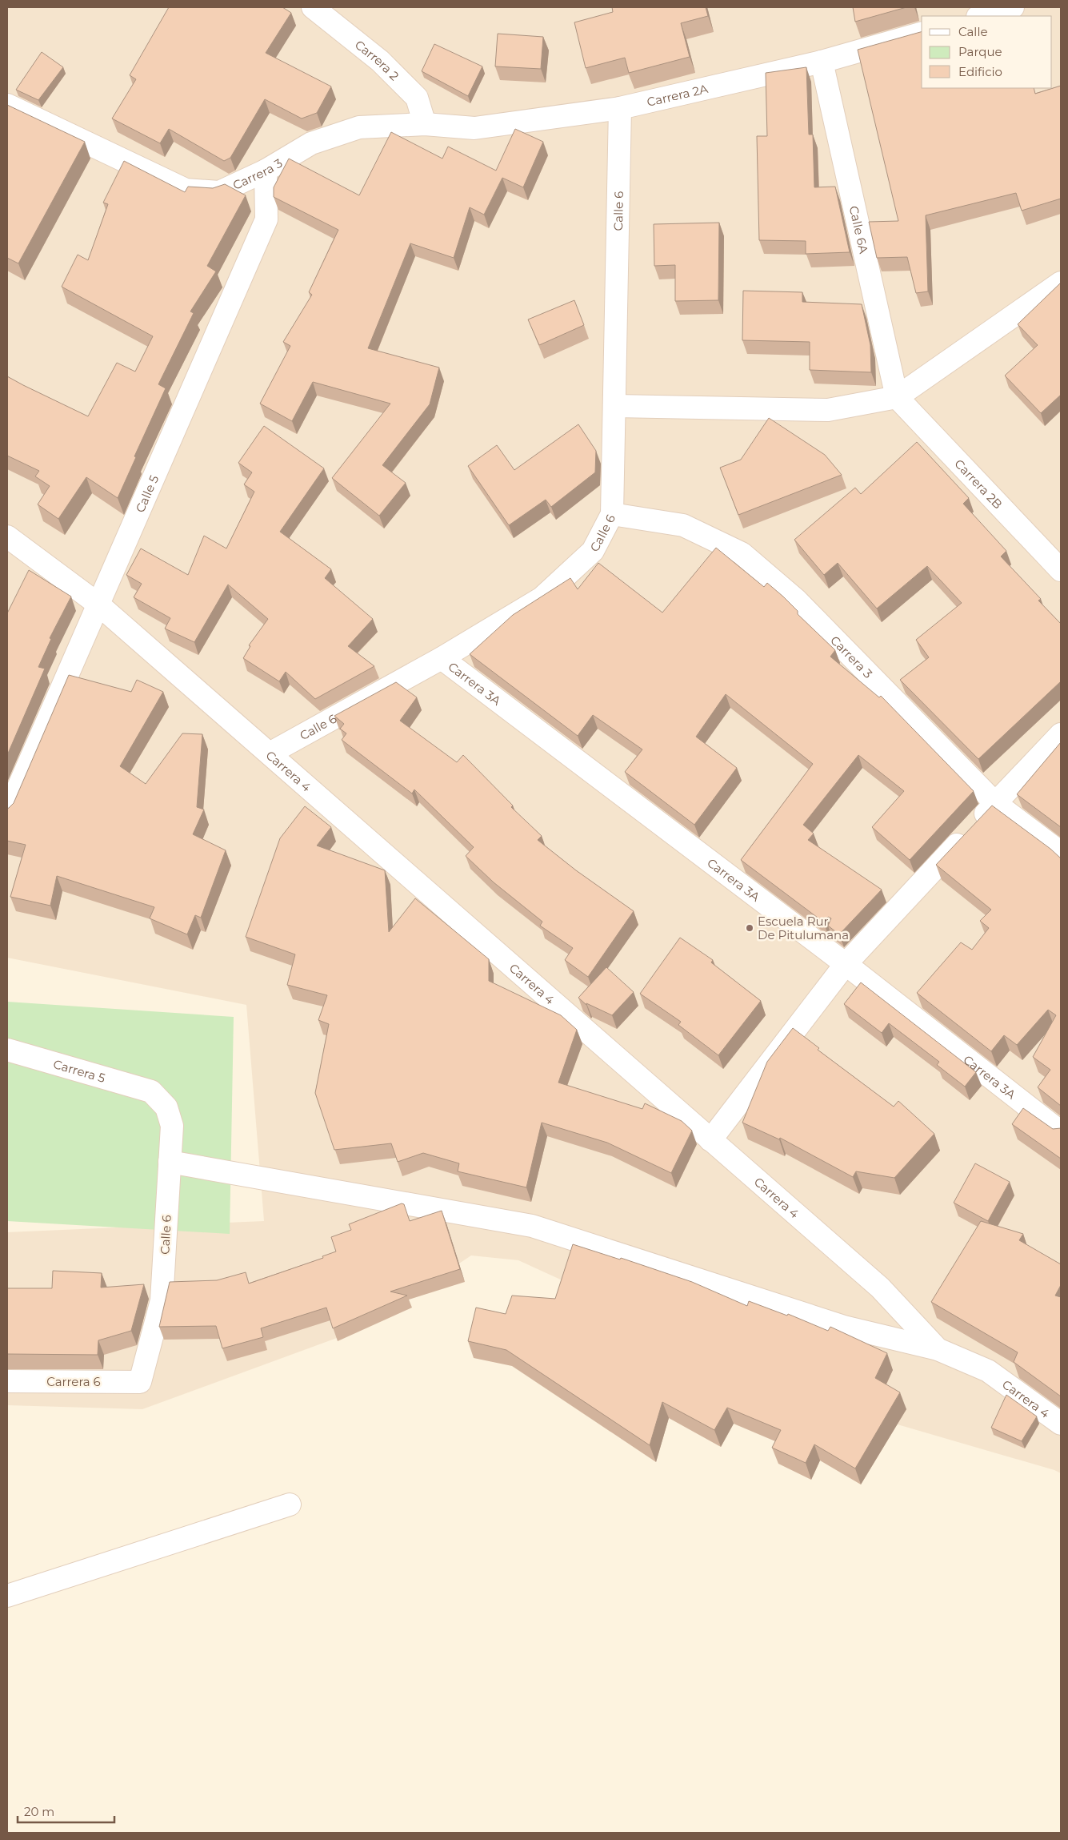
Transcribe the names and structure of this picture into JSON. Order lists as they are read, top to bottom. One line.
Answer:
{"streets":{"street":["Carrera 2","Carrera 2A","Carrera 3","Calle 6","Calle 6A","Carrera 2B","Calle 5","Carrera 3A","Carrera 4","Carrera 5","Carrera 6"]},"crossings":[["Carrera 2","Carrera 2A"],["Carrera 2","Carrera 3"],["Carrera 2A","Carrera 3"],["Carrera 2A","Calle 6"],["Carrera 2A","Calle 6A"],["Carrera 3","Calle 6"],["Carrera 3","Calle 5"],["Calle 6","Carrera 3A"],["Calle 6","Carrera 4"],["Calle 6","Carrera 5"],["Calle 6","Carrera 6"],["Calle 6A","Carrera 2B"],["Calle 5","Carrera 4"]],"places":["Escuela Rur De Pitulumana"],"legend":["Calle","Parque","Edificio"],"scale_bar":"20 m"}
